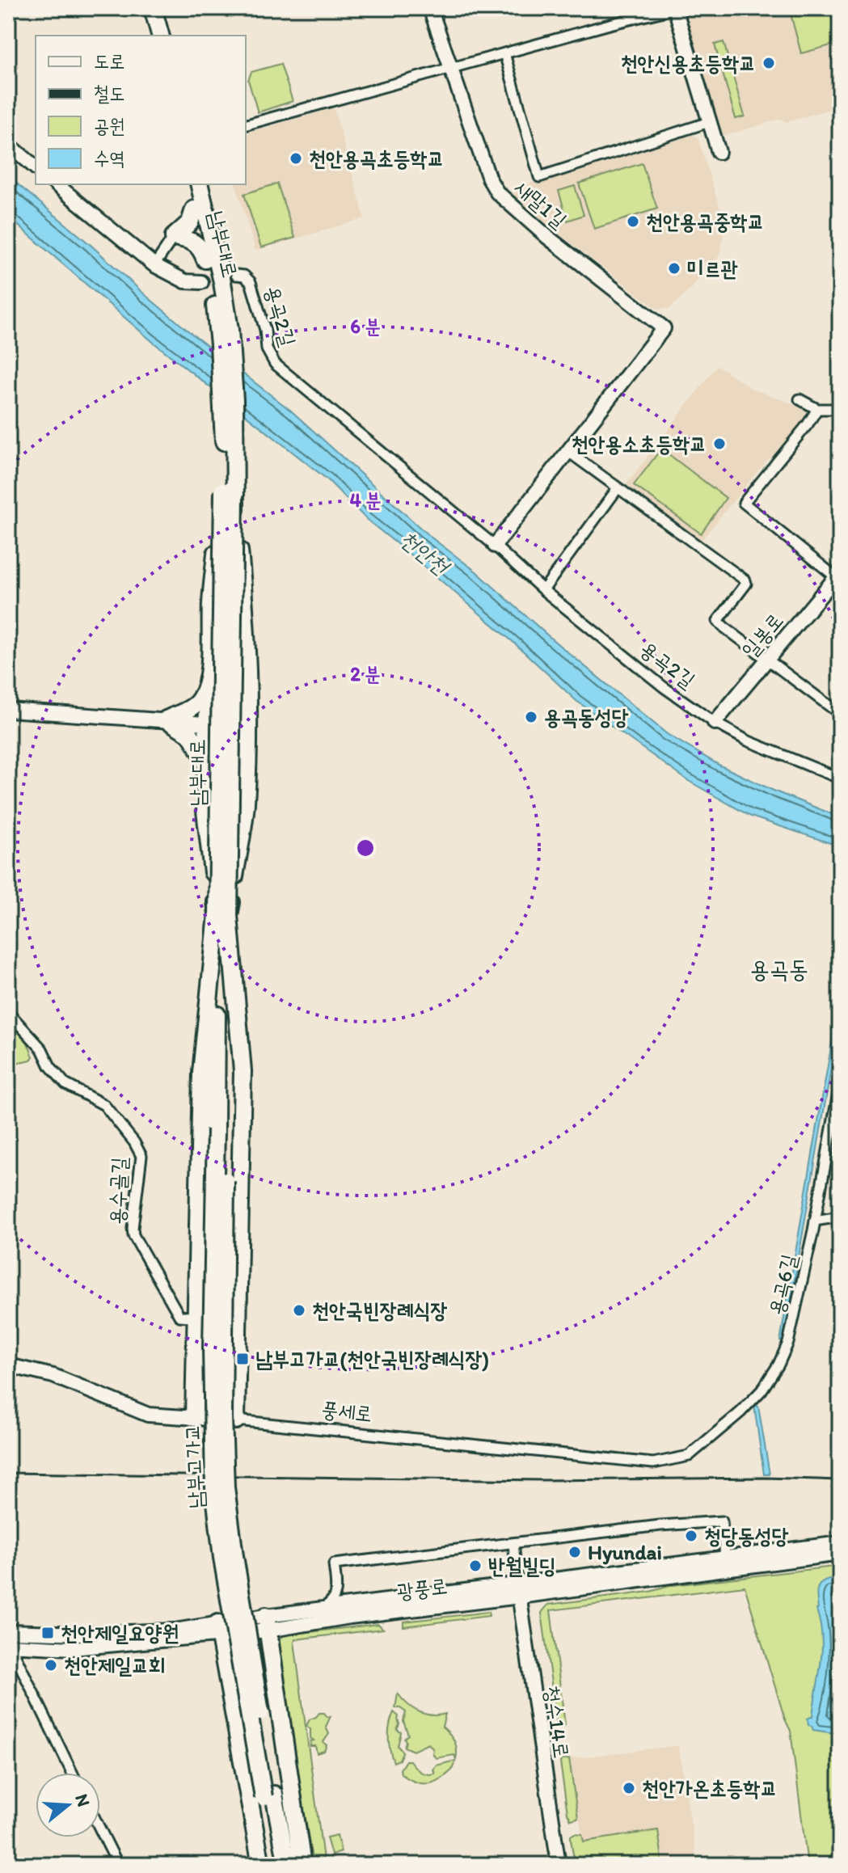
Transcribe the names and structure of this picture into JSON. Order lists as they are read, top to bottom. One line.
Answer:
{"streets":{"highway":["남부대로","남부고가교"],"street":["새말1길","용곡2길","일봉로","용수골길","용곡6길","풍세로","광풍로","청수14로"]},"crossings":[["남부대로","남부고가교"],["용곡2길","일봉로"],["용곡6길","풍세로"],["광풍로","청수14로"]],"districts":["용곡동"],"water":["천안천"],"places":{"other":["천안신용초등학교","천안용곡초등학교","천안용곡중학교","미르관","천안용소초등학교","용곡동성당","천안국빈장례식장","청당동성당","Hyundai","반월빌딩","천안제일교회","천안가온초등학교"],"transit":["남부고가교(천안국빈장례식장)","천안제일요양원"]},"legend":["도로","철도","공원","수역"],"north":"right","rings":["6 분","4 분","2 분"]}
